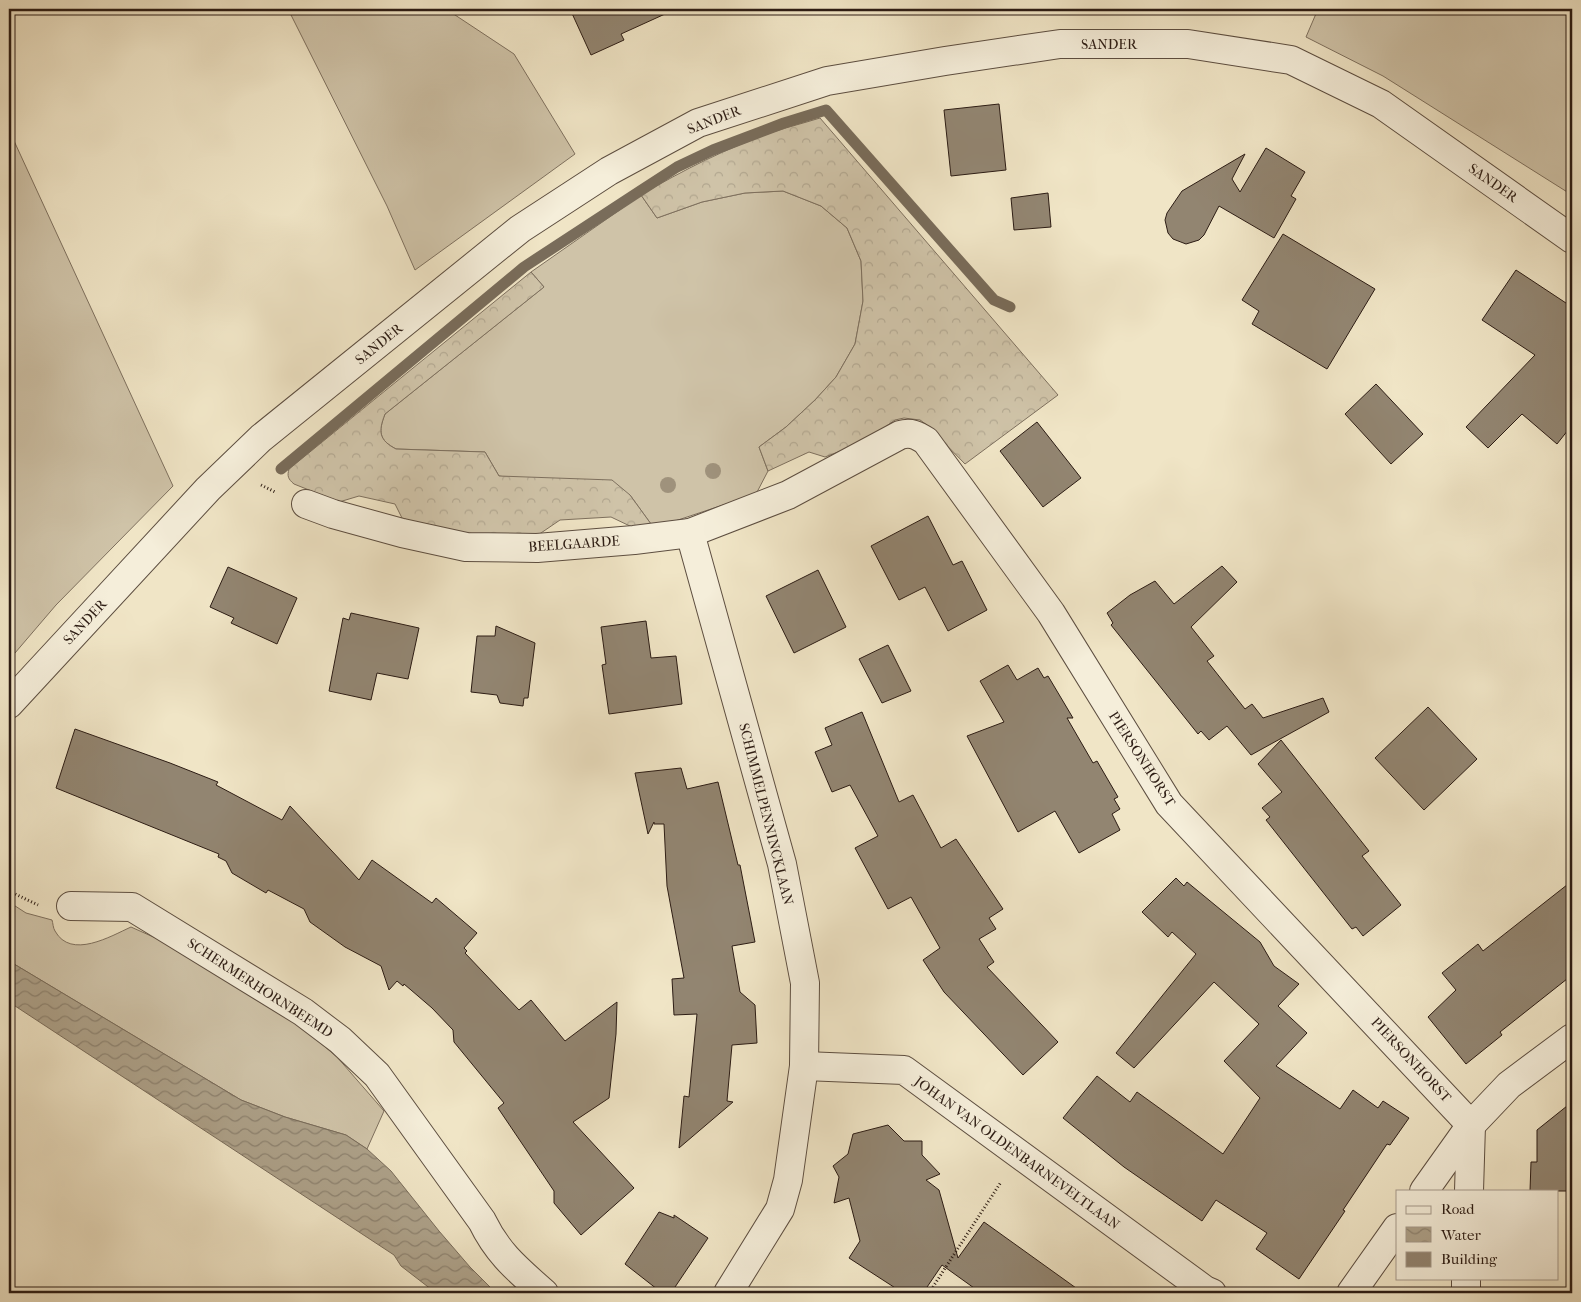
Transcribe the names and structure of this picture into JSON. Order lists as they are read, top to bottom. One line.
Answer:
{"streets":{"street":["SANDER","BEELGAARDE","PIERSONHORST","SCHIMMELPENNINCKLAAN","SCHERMERHORNBEEMD","JOHAN VAN OLDENBARNEVELTLAAN"]},"crossings":[["BEELGAARDE","PIERSONHORST"],["BEELGAARDE","SCHIMMELPENNINCKLAAN"],["SCHIMMELPENNINCKLAAN","JOHAN VAN OLDENBARNEVELTLAAN"]],"legend":["Road","Water","Building"]}
